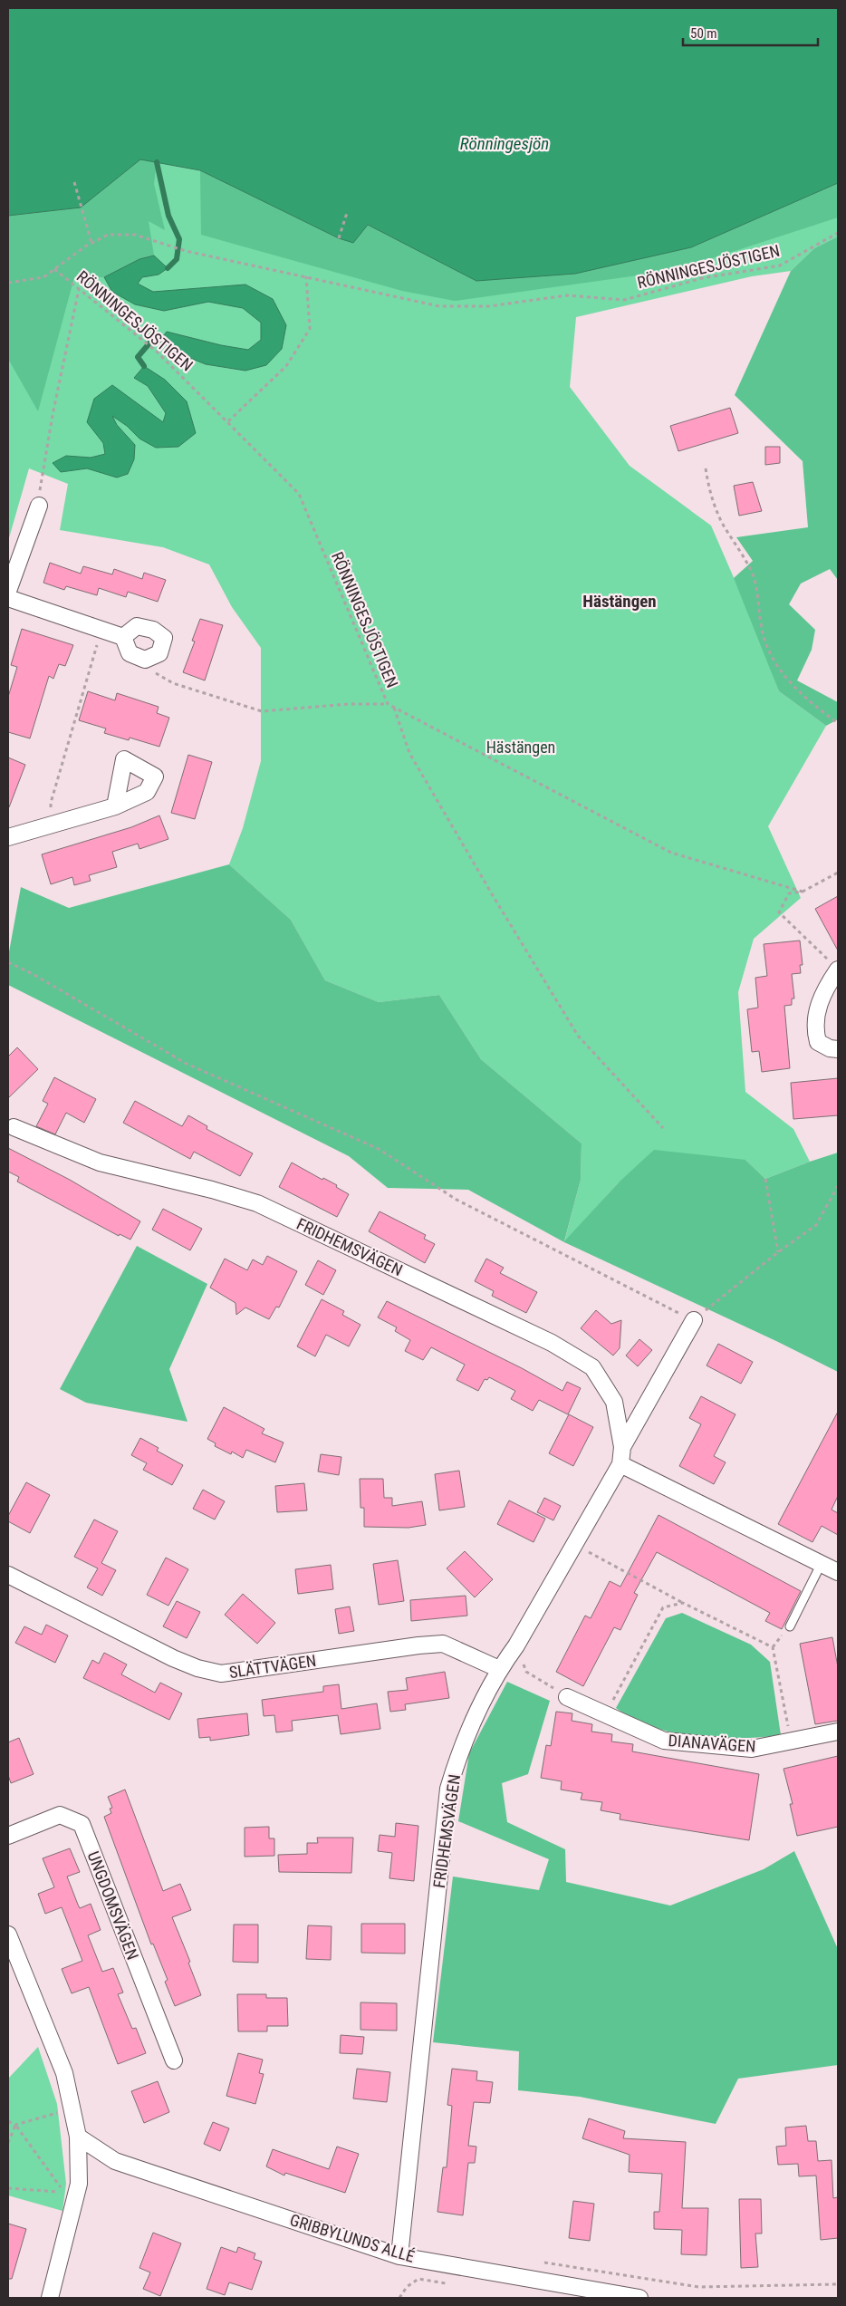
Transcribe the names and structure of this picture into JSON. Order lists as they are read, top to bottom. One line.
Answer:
{"streets":{"street":["FRIDHEMSVÄGEN","SLÄTTVÄGEN","DIANAVÄGEN","UNGDOMSVÄGEN","GRIBBYLUNDS ALLÉ"],"path":["RÖNNINGESJÖSTIGEN"]},"crossings":[["FRIDHEMSVÄGEN","SLÄTTVÄGEN"],["FRIDHEMSVÄGEN","GRIBBYLUNDS ALLÉ"]],"districts":["Hästängen"],"water":["Rönningesjön"],"parks":["Hästängen"],"scale_bar":"50 m"}
